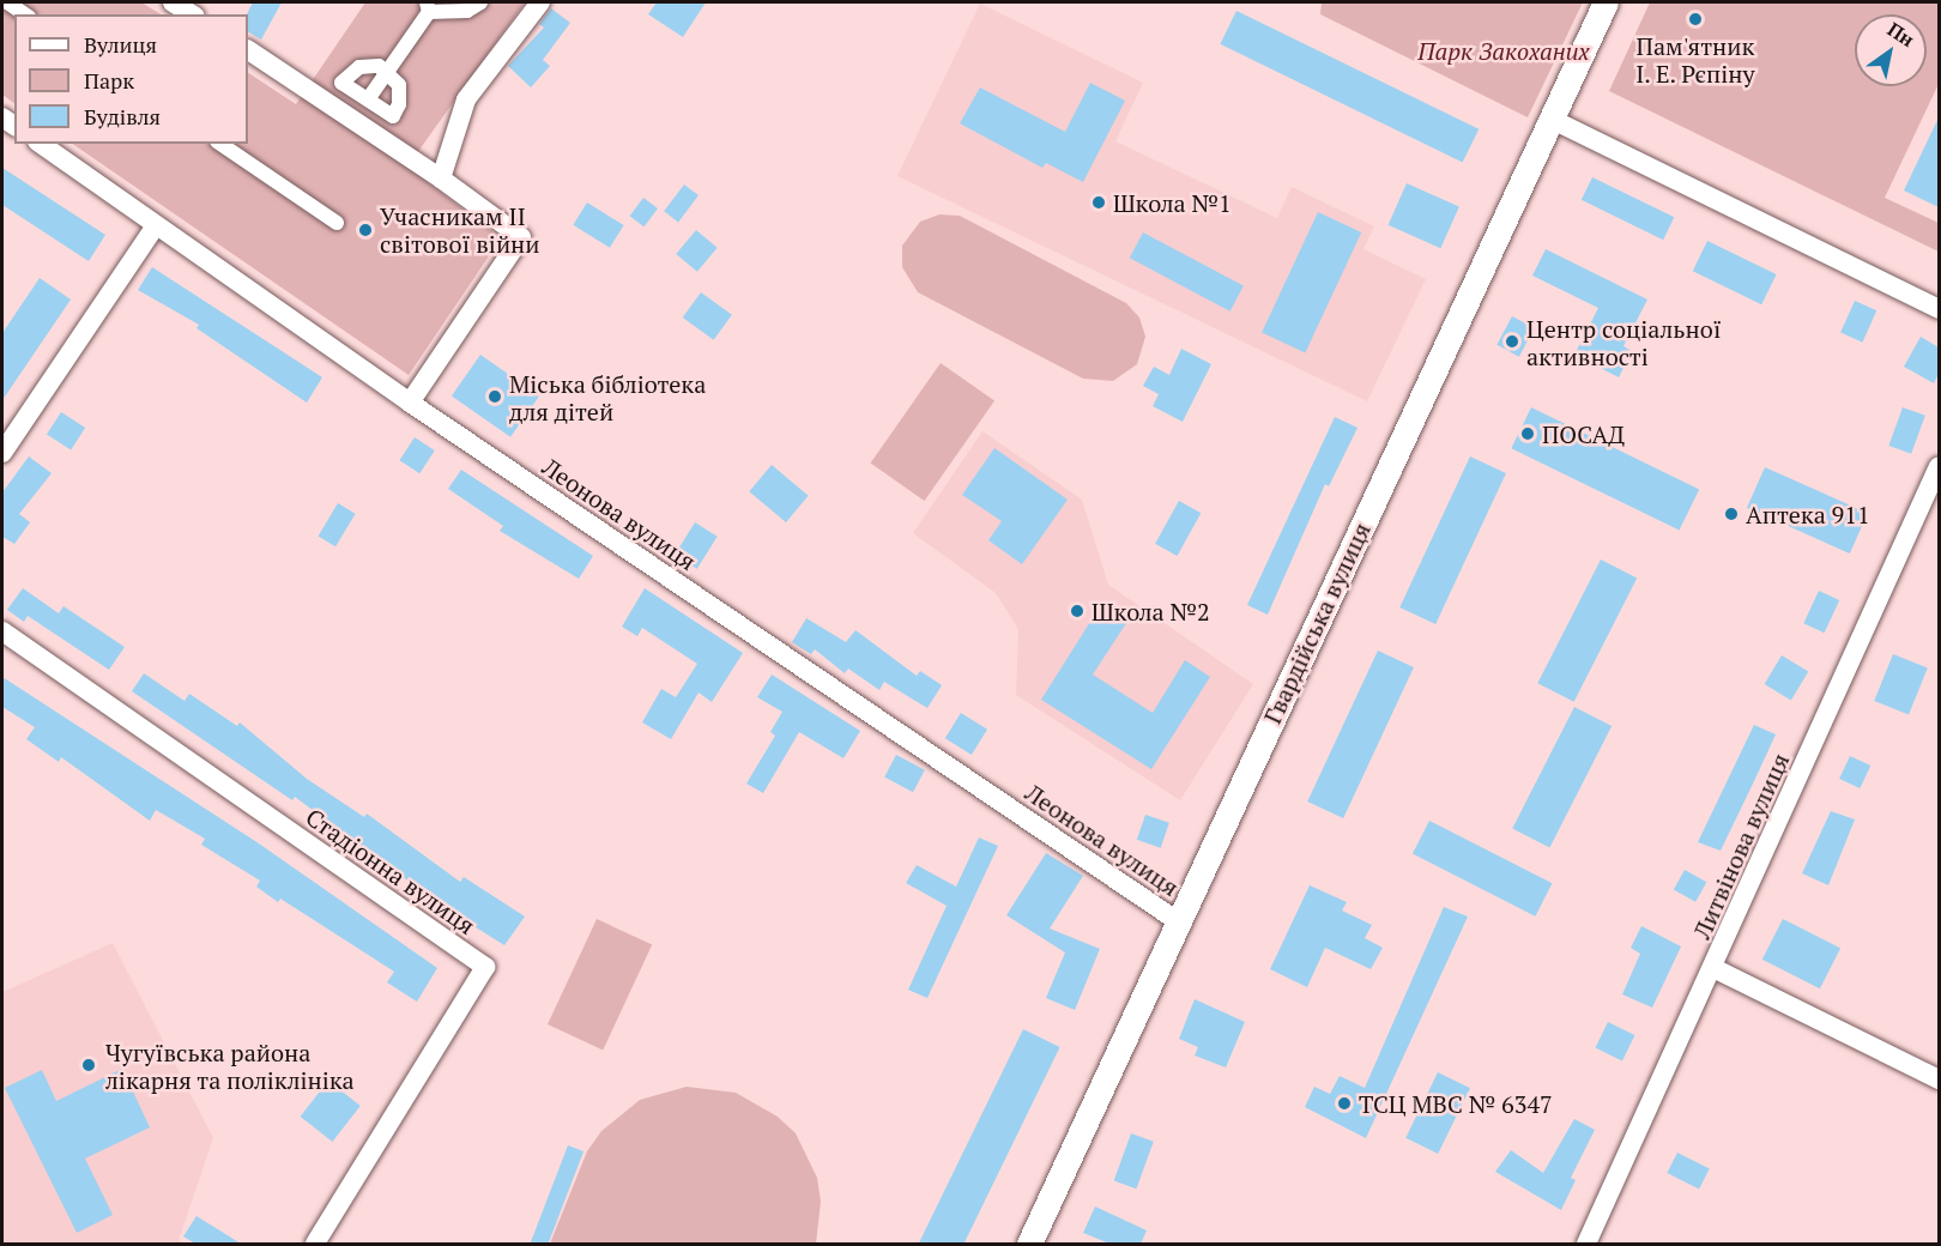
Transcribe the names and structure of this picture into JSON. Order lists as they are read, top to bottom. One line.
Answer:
{"streets":{"street":["Леонова вулиця","Гвардійська вулиця","Литвінова вулиця","Стадіонна вулиця"]},"crossings":[["Леонова вулиця","Гвардійська вулиця"]],"parks":["Парк Закоханих"],"places":["Пам'ятник І. Е. Рєпіну","Школа №1","Учасникам II світової війни","Центр соціальної активності","Міська бібліотека для дітей","ПОСАД","Аптека 911","Школа №2","Чугуївська района лікарня та поліклініка","ТСЦ МВС № 6347"],"legend":["Вулиця","Парк","Будівля"],"north":"top right"}
